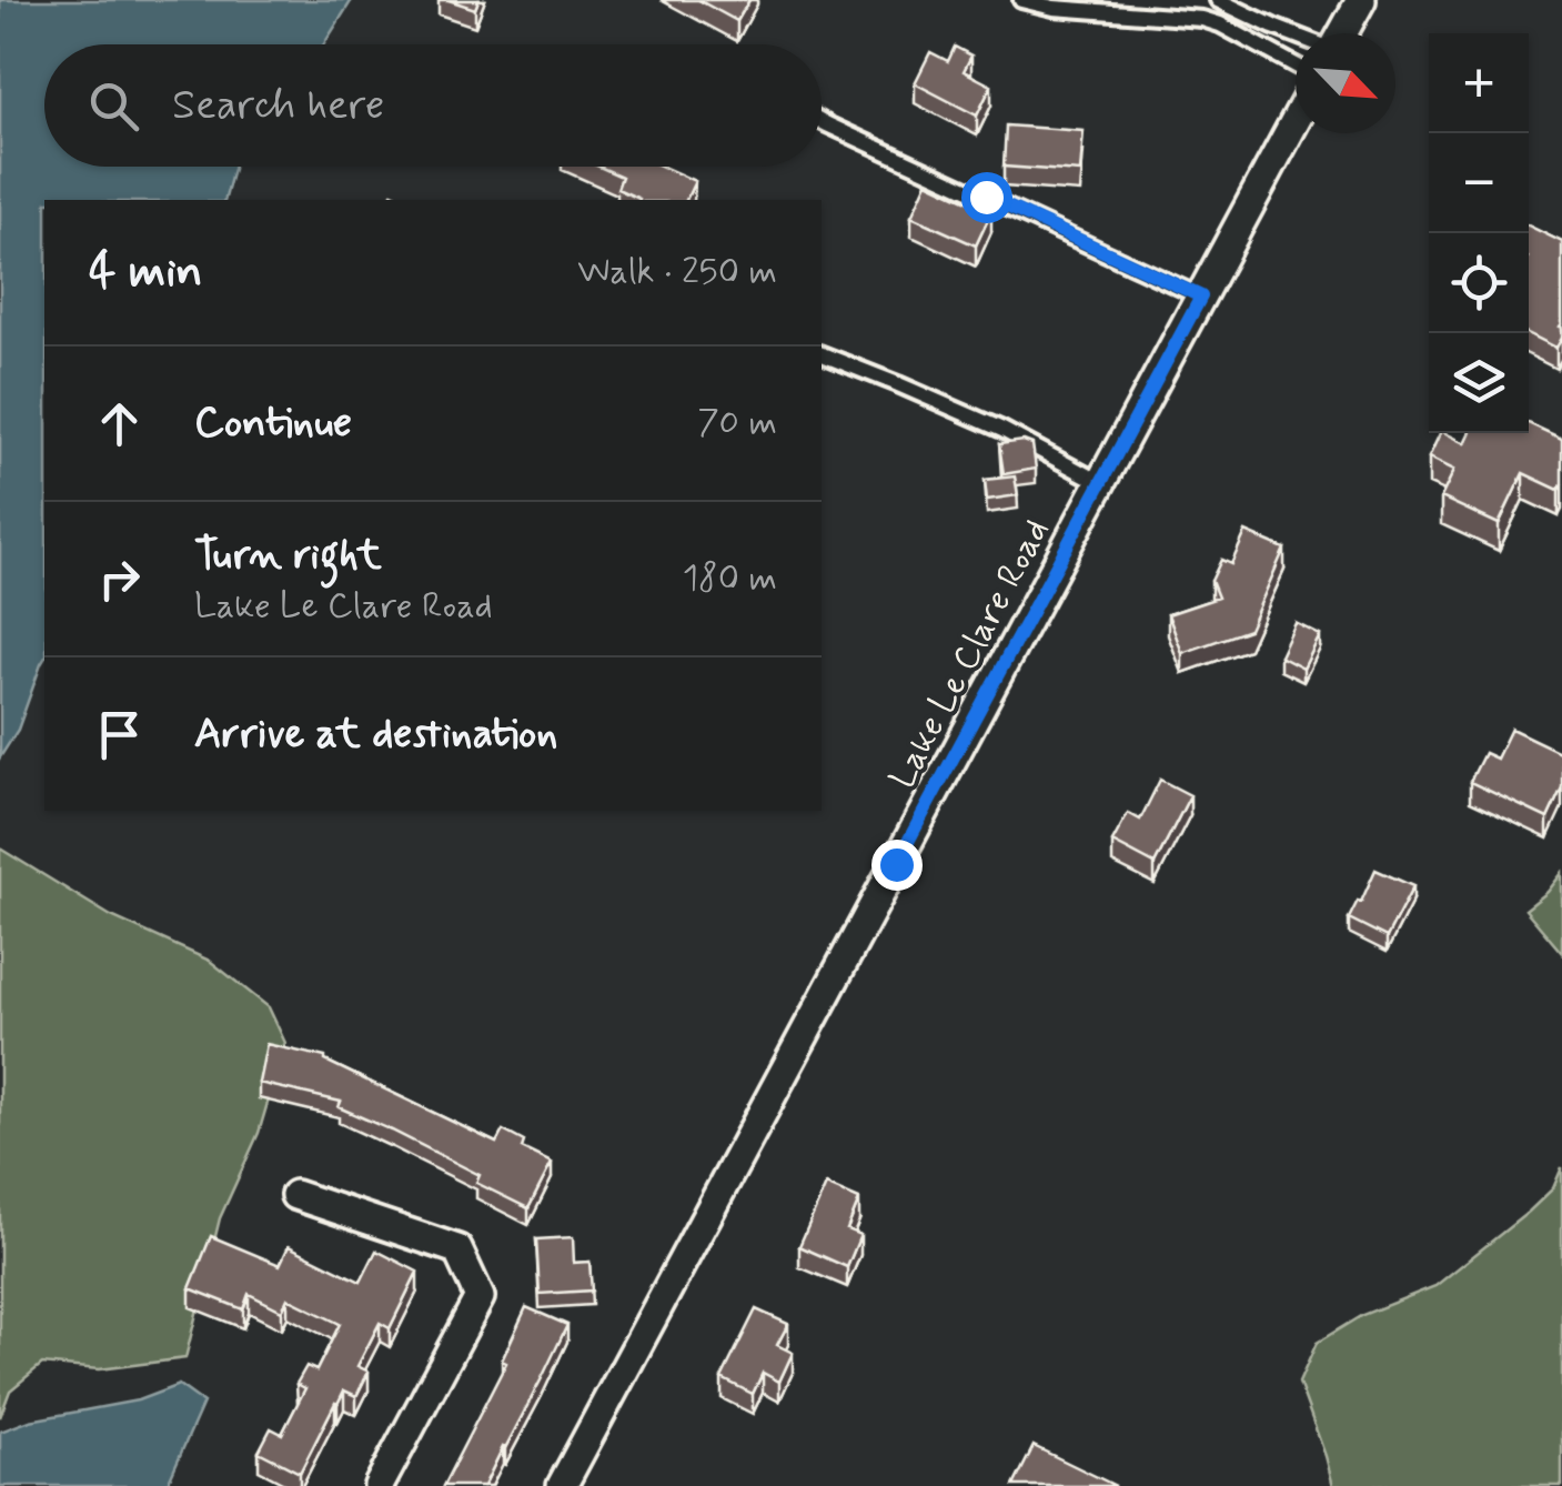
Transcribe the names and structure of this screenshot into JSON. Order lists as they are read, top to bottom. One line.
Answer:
{"streets":{"street":["Lake Le Clare Road"]},"north":"bottom right","page":{"map_buttons":["+","−"],"search":"Search here","heading":["4 min","Walk · 250 m"],"list":[["Continue","70 m"],["Turn right","Lake Le Clare Road","180 m"],"Arrive at destination"]}}
